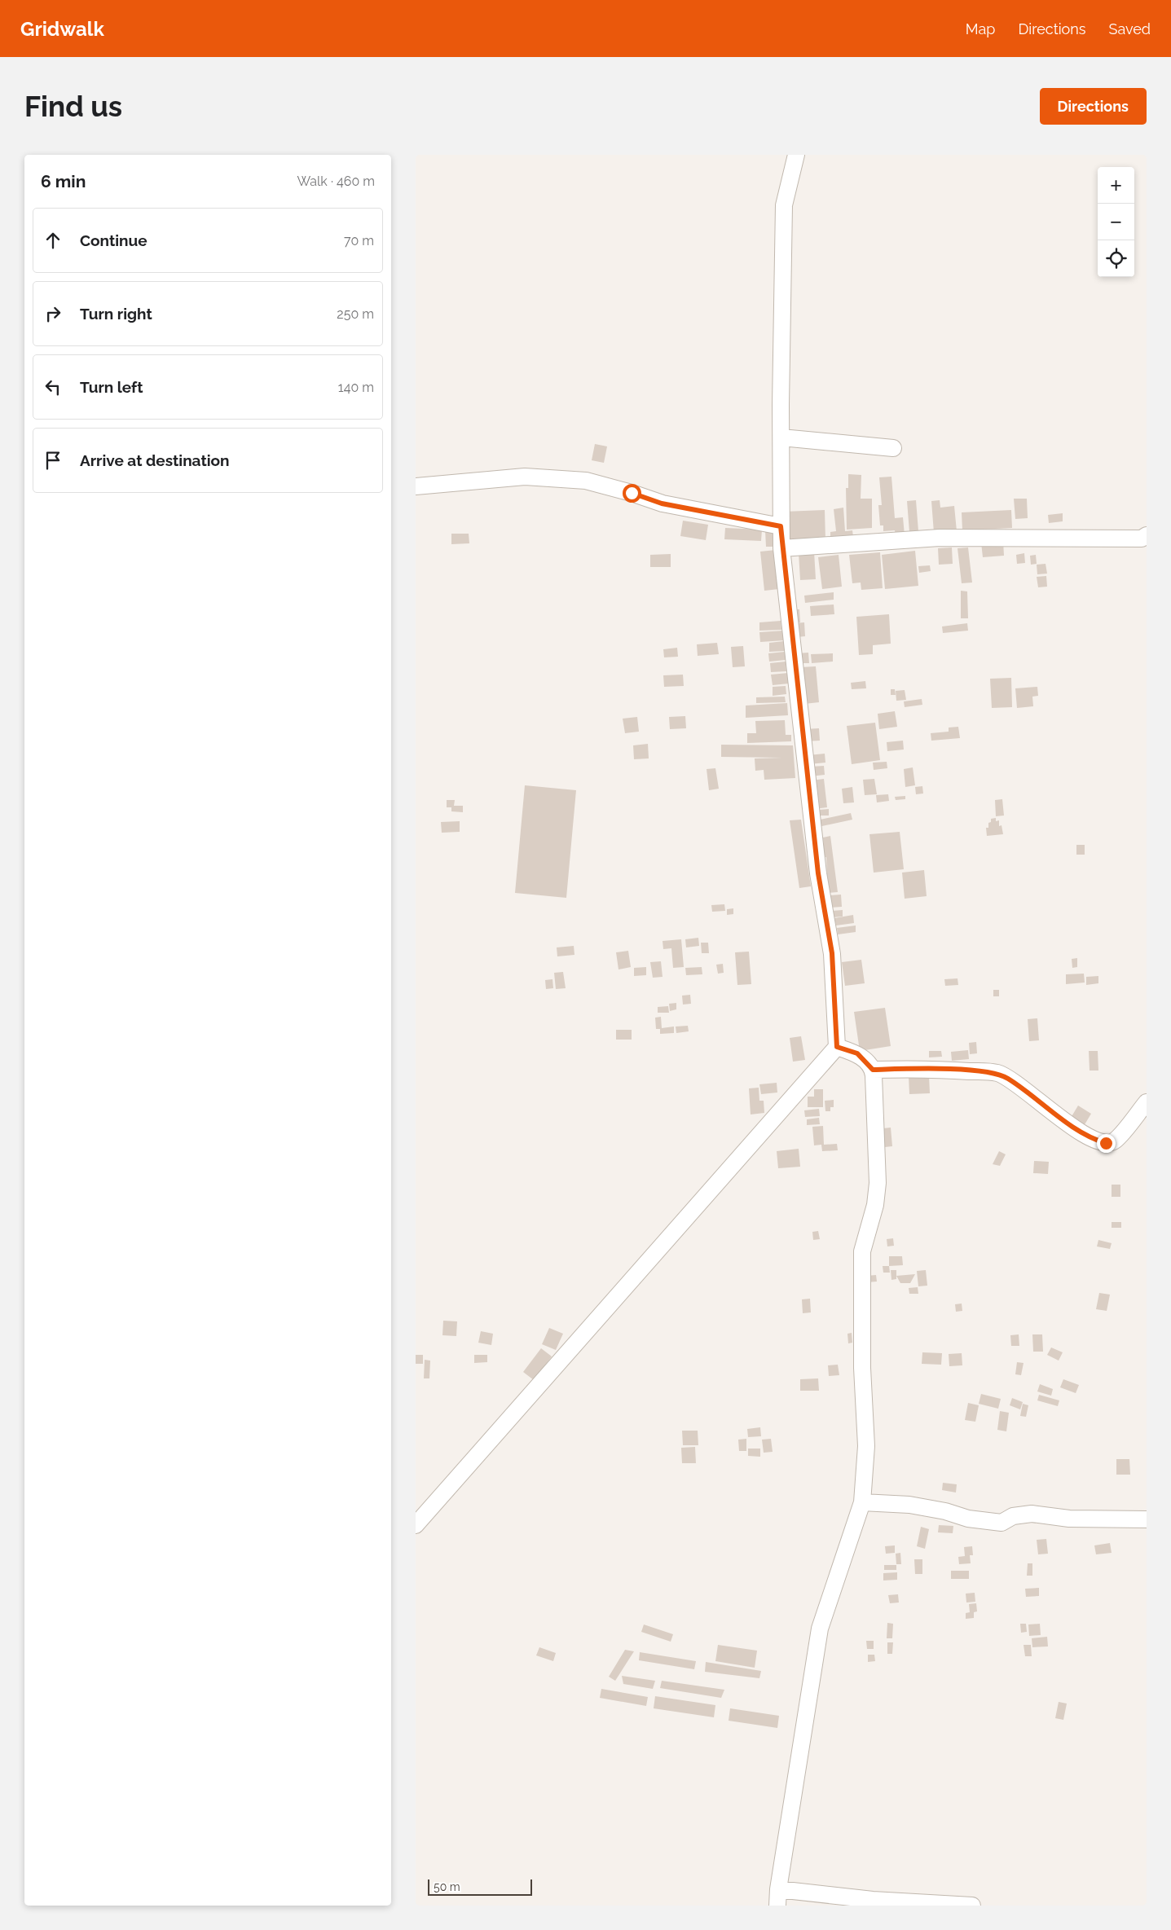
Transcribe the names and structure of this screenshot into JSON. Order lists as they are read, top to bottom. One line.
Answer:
{"scale_bar":"50 m","page":{"header":"Gridwalk","nav":["Map","Directions","Saved"],"buttons":"Directions","title":"Find us","heading":["6 min","Walk · 460 m"],"map_buttons":["+","−"],"list":[["Continue","70 m"],["Turn right","250 m"],["Turn left","140 m"],"Arrive at destination"],"scale":"50 m"}}
